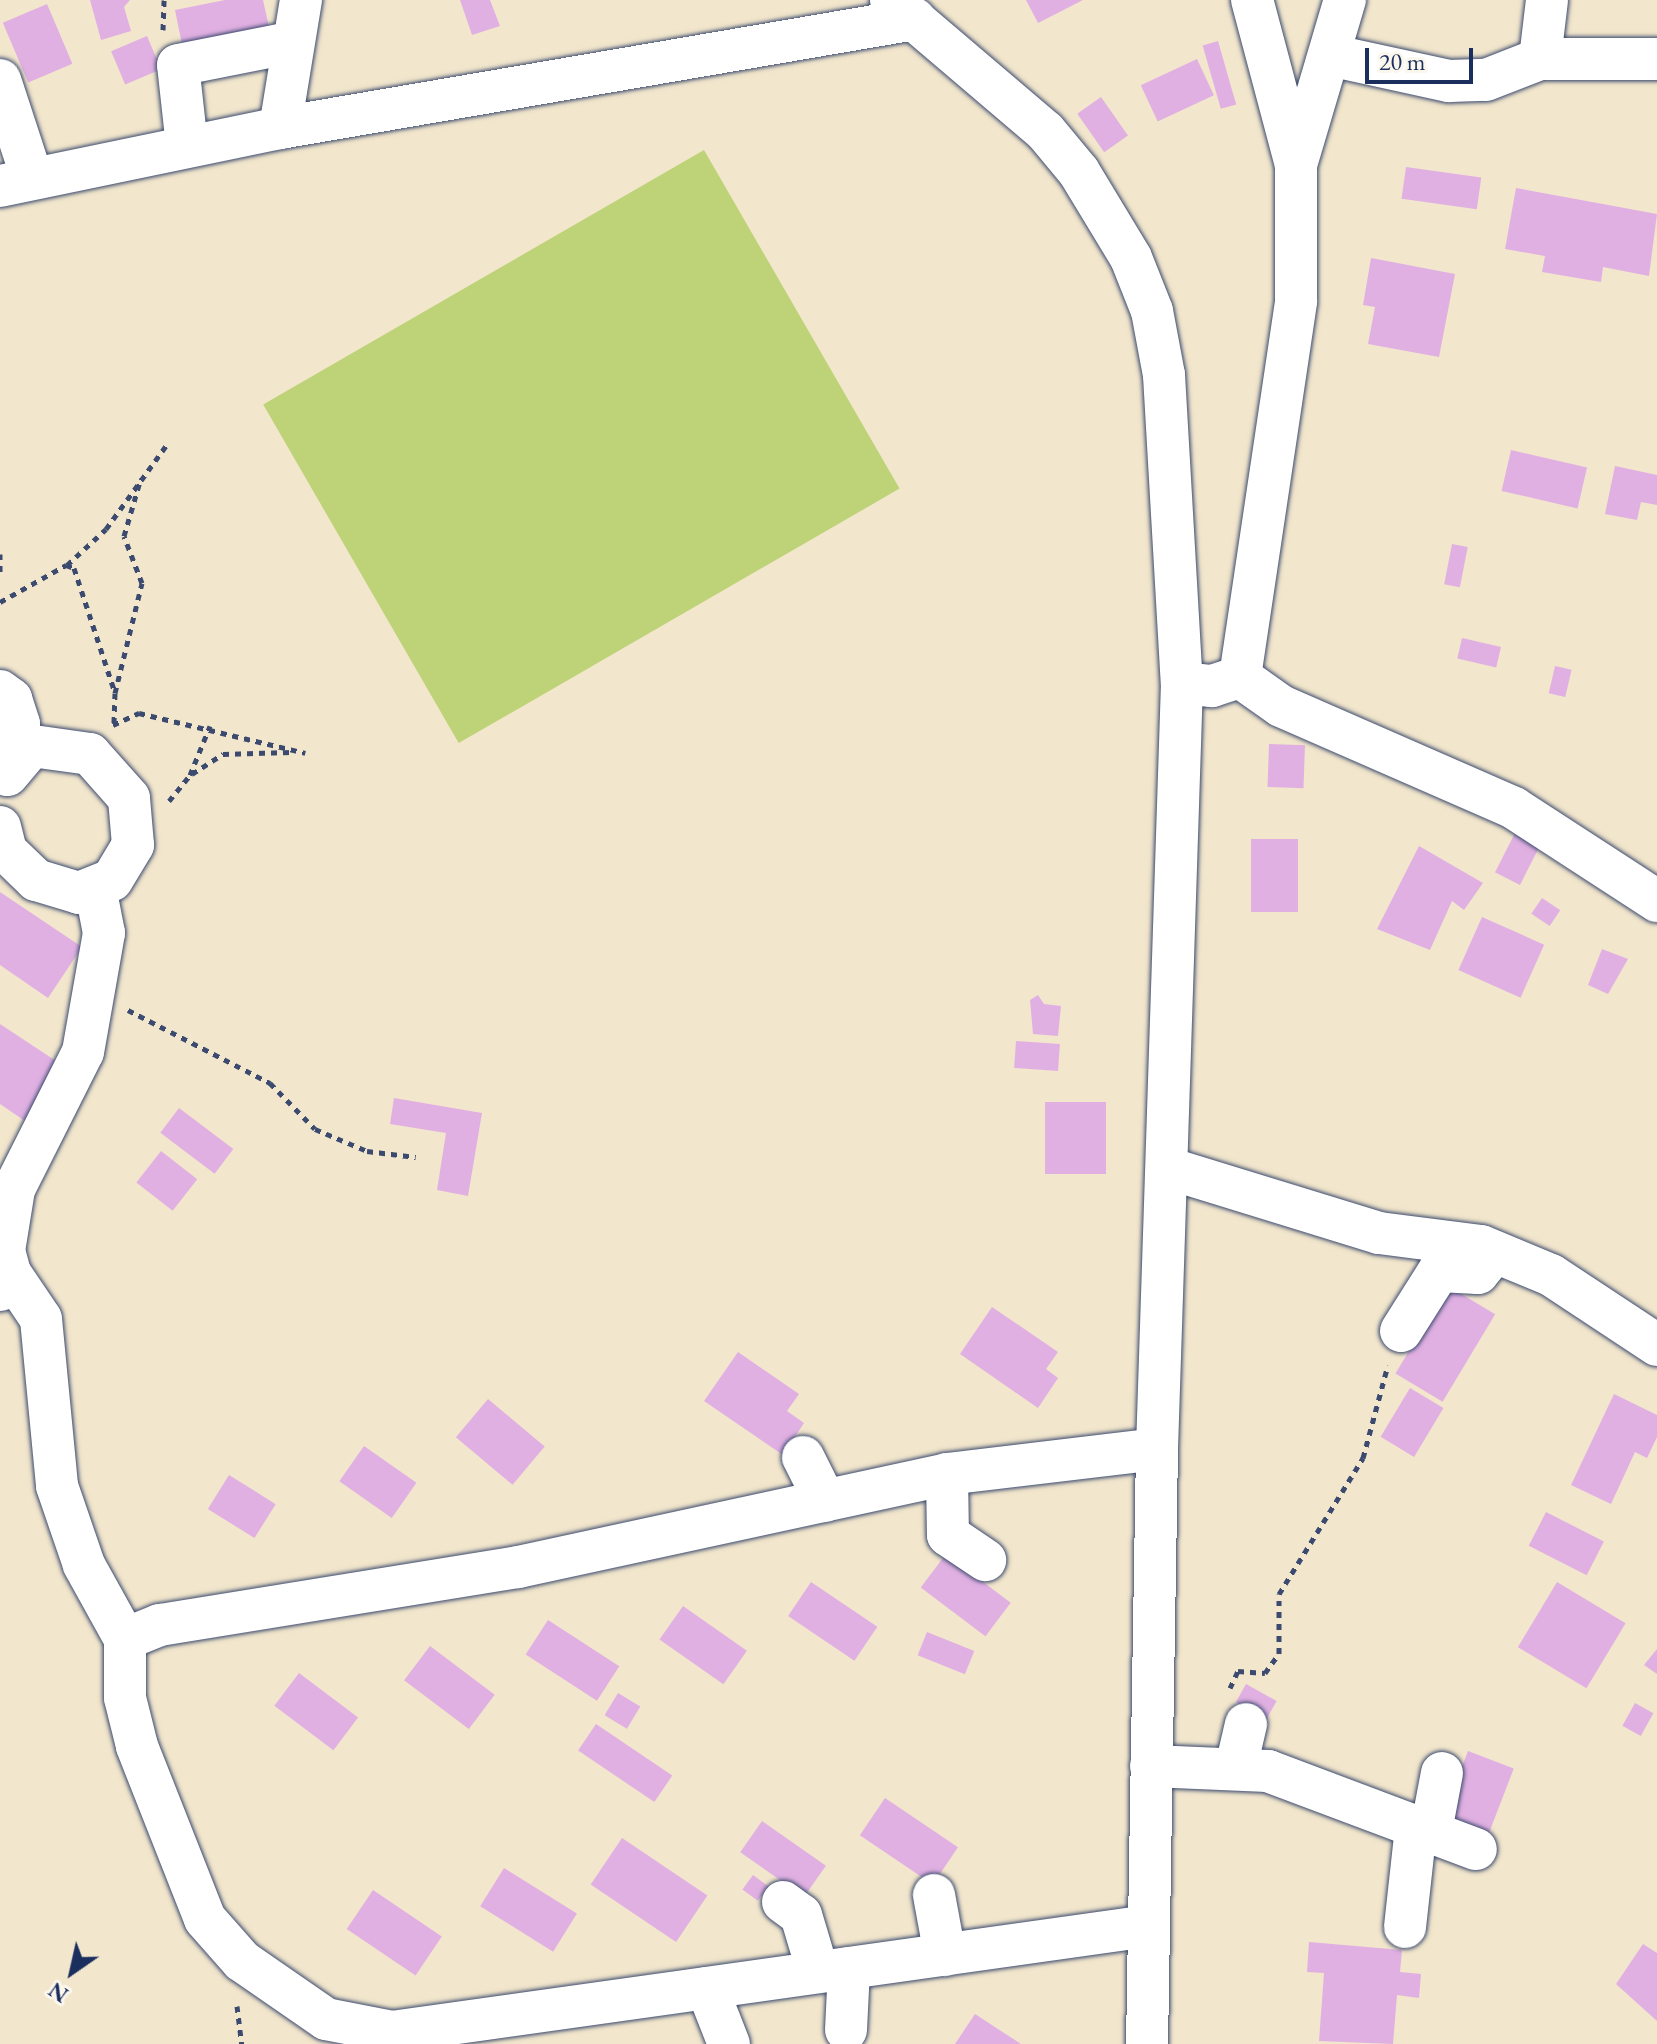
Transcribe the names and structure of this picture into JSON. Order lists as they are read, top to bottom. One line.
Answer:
{"scale_bar":"20 m","north":"bottom left"}
